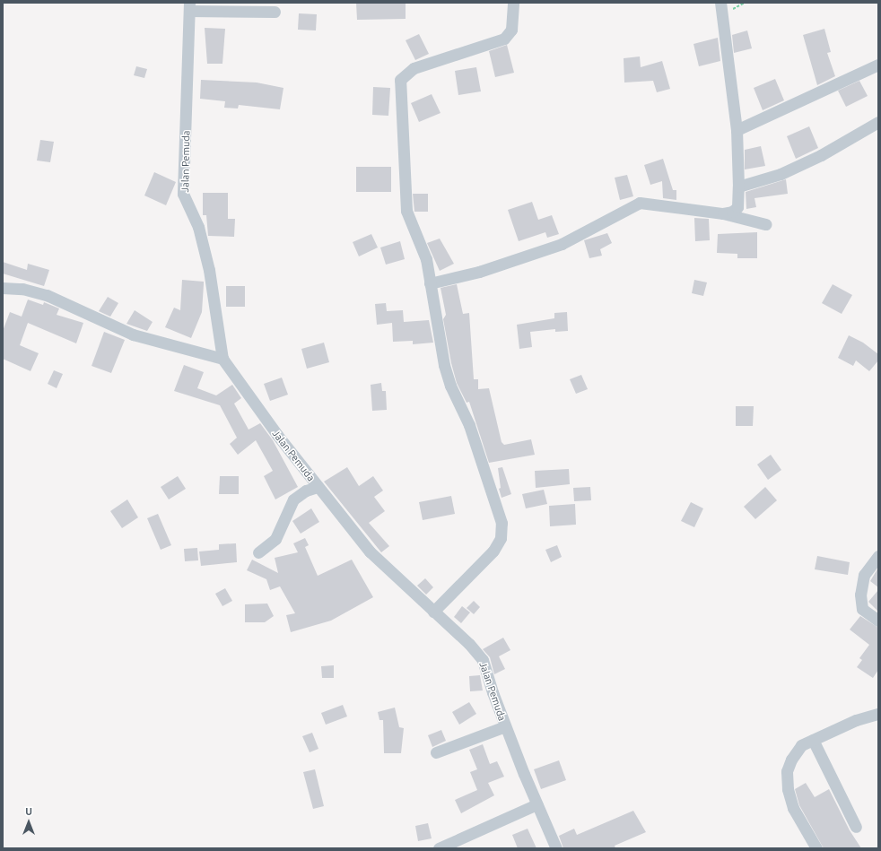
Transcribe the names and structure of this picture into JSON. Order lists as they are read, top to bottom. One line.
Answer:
{"streets":{"street":["Jalan Pemuda"]},"north":"top"}
